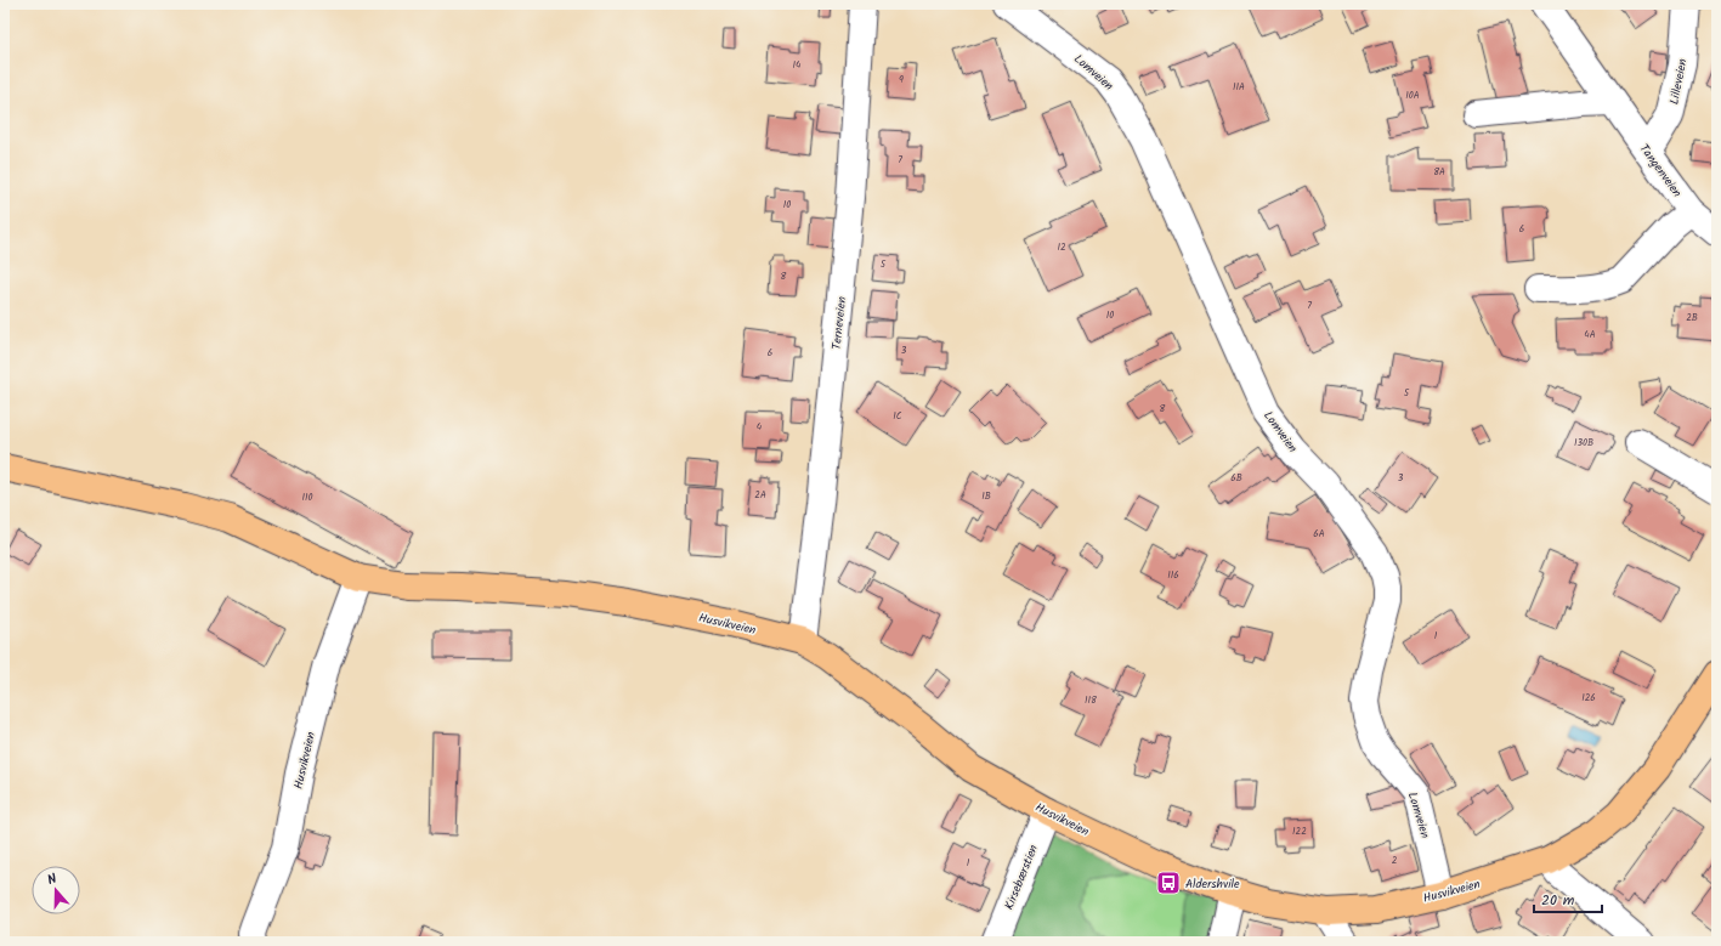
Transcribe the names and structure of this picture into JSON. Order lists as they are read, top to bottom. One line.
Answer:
{"streets":{"main road":["Husvikveien"],"street":["Lomveien","Lilleveien","Tangenveien","Terneveien","Kirsebærstien"]},"crossings":[["Lomveien","Husvikveien"],["Lilleveien","Tangenveien"],["Terneveien","Husvikveien"],["Husvikveien","Kirsebærstien"]],"places":{"bus stop":["Aldershvile"]},"house_numbers":["14","9","11A","10A","7","8A","10","6","12","5","8","7","10","2B","4A","3","6","5","8","1C","4","130B","6B","3","2A","1B","110","6A","116","1","126","118","122","2","1"],"scale_bar":"20 m","north":"top"}
